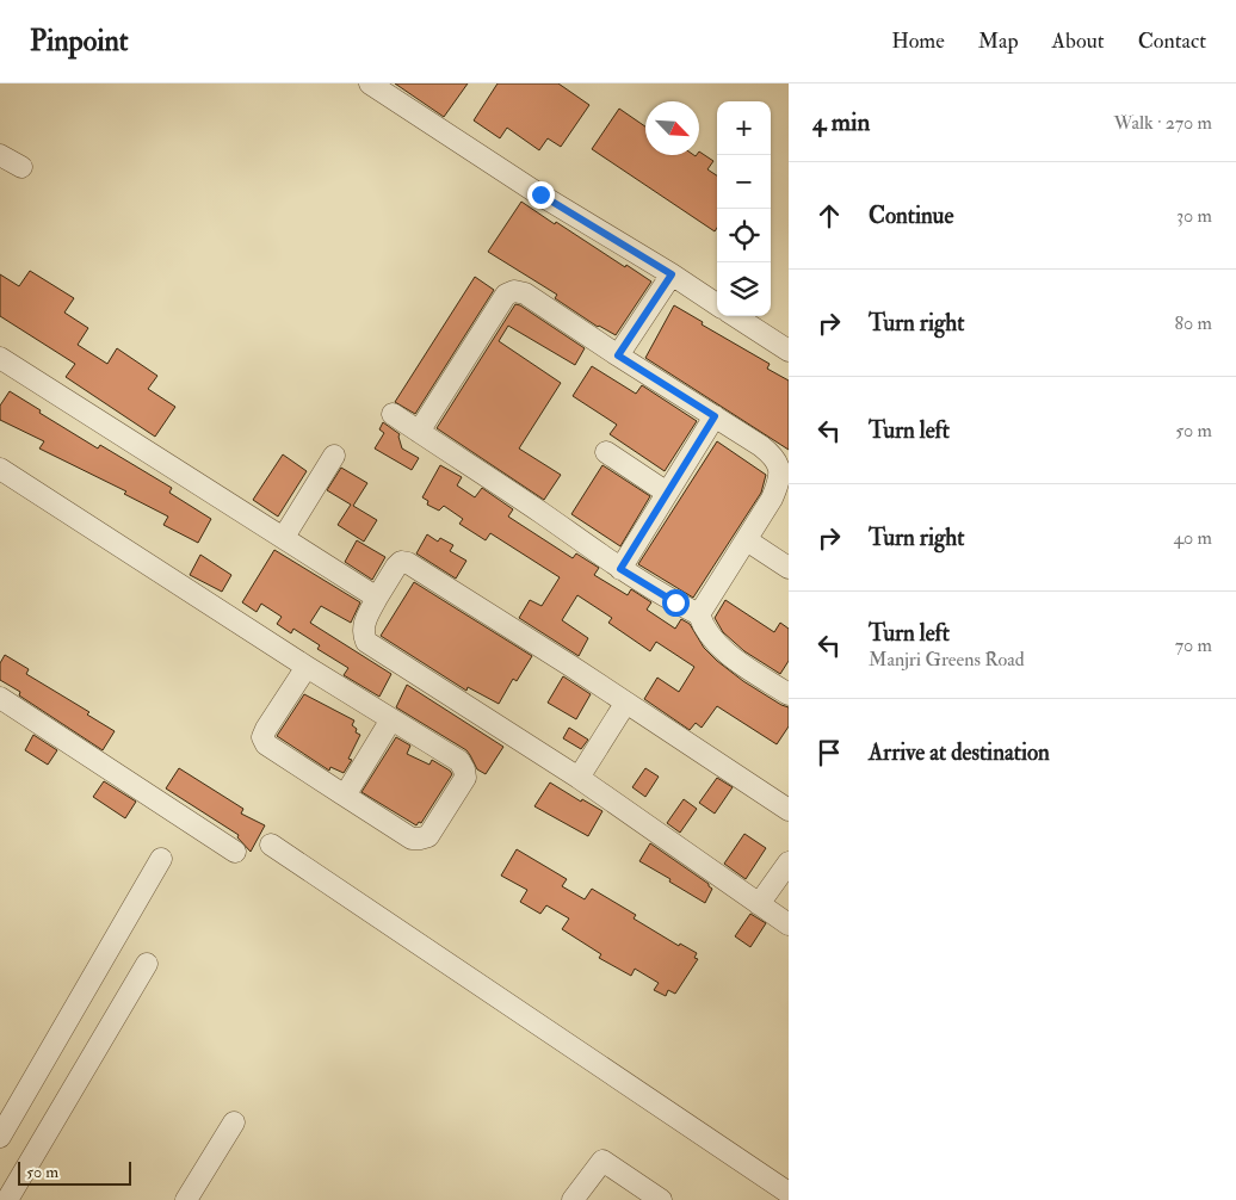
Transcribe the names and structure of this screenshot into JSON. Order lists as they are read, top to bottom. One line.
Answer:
{"scale_bar":"50 m","north":"bottom right","page":{"header":"Pinpoint","nav":["Home","Map","About","Contact"],"heading":["4 min","Walk · 270 m"],"map_buttons":["+","−"],"list":[["Continue","30 m"],["Turn right","80 m"],["Turn left","50 m"],["Turn right","40 m"],["Turn left","Manjri Greens Road","70 m"],"Arrive at destination"],"scale":"50 m"}}
